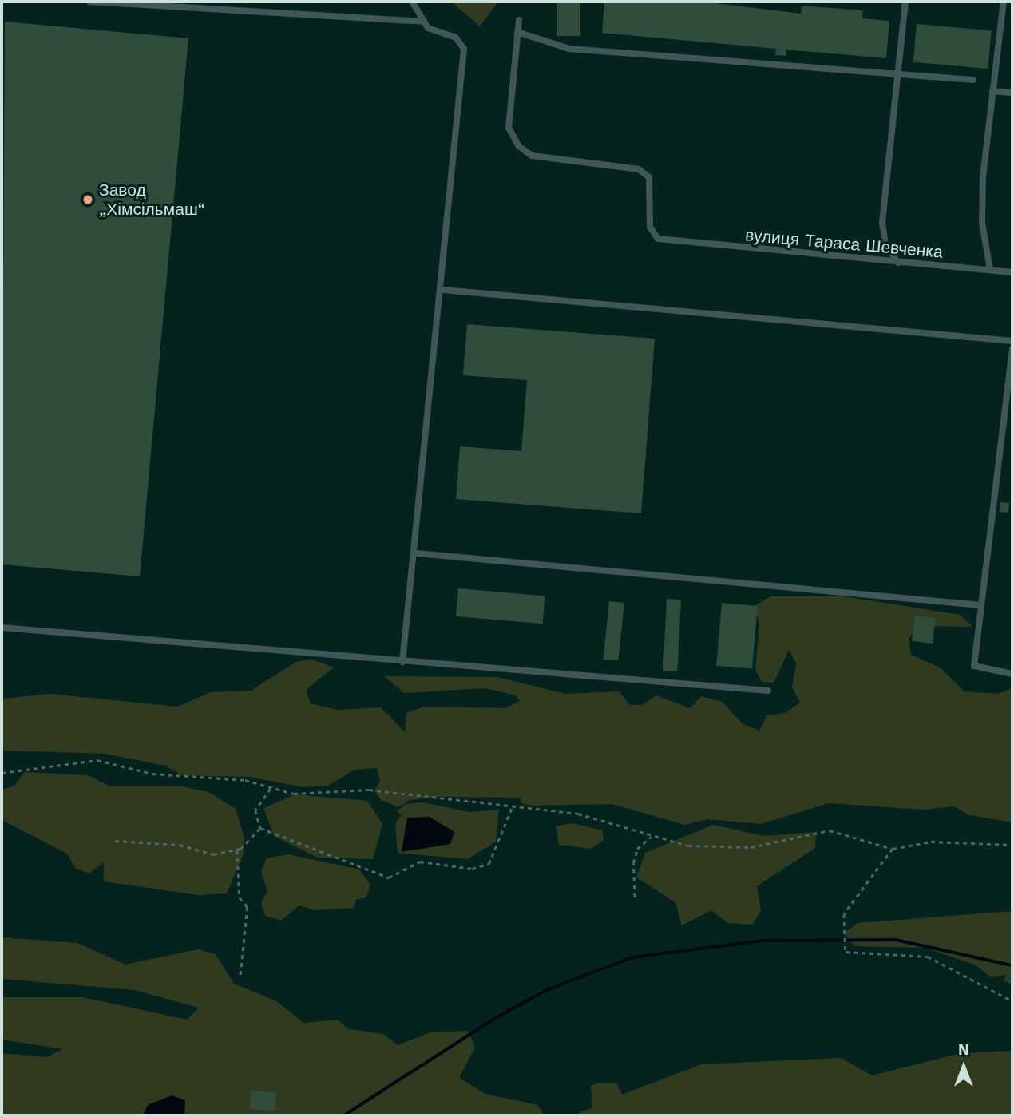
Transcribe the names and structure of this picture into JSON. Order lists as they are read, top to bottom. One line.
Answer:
{"streets":{"lane":["вулиця Тараса Шевченка"]},"places":["Завод „Хімсільмаш“"],"north":"top"}
